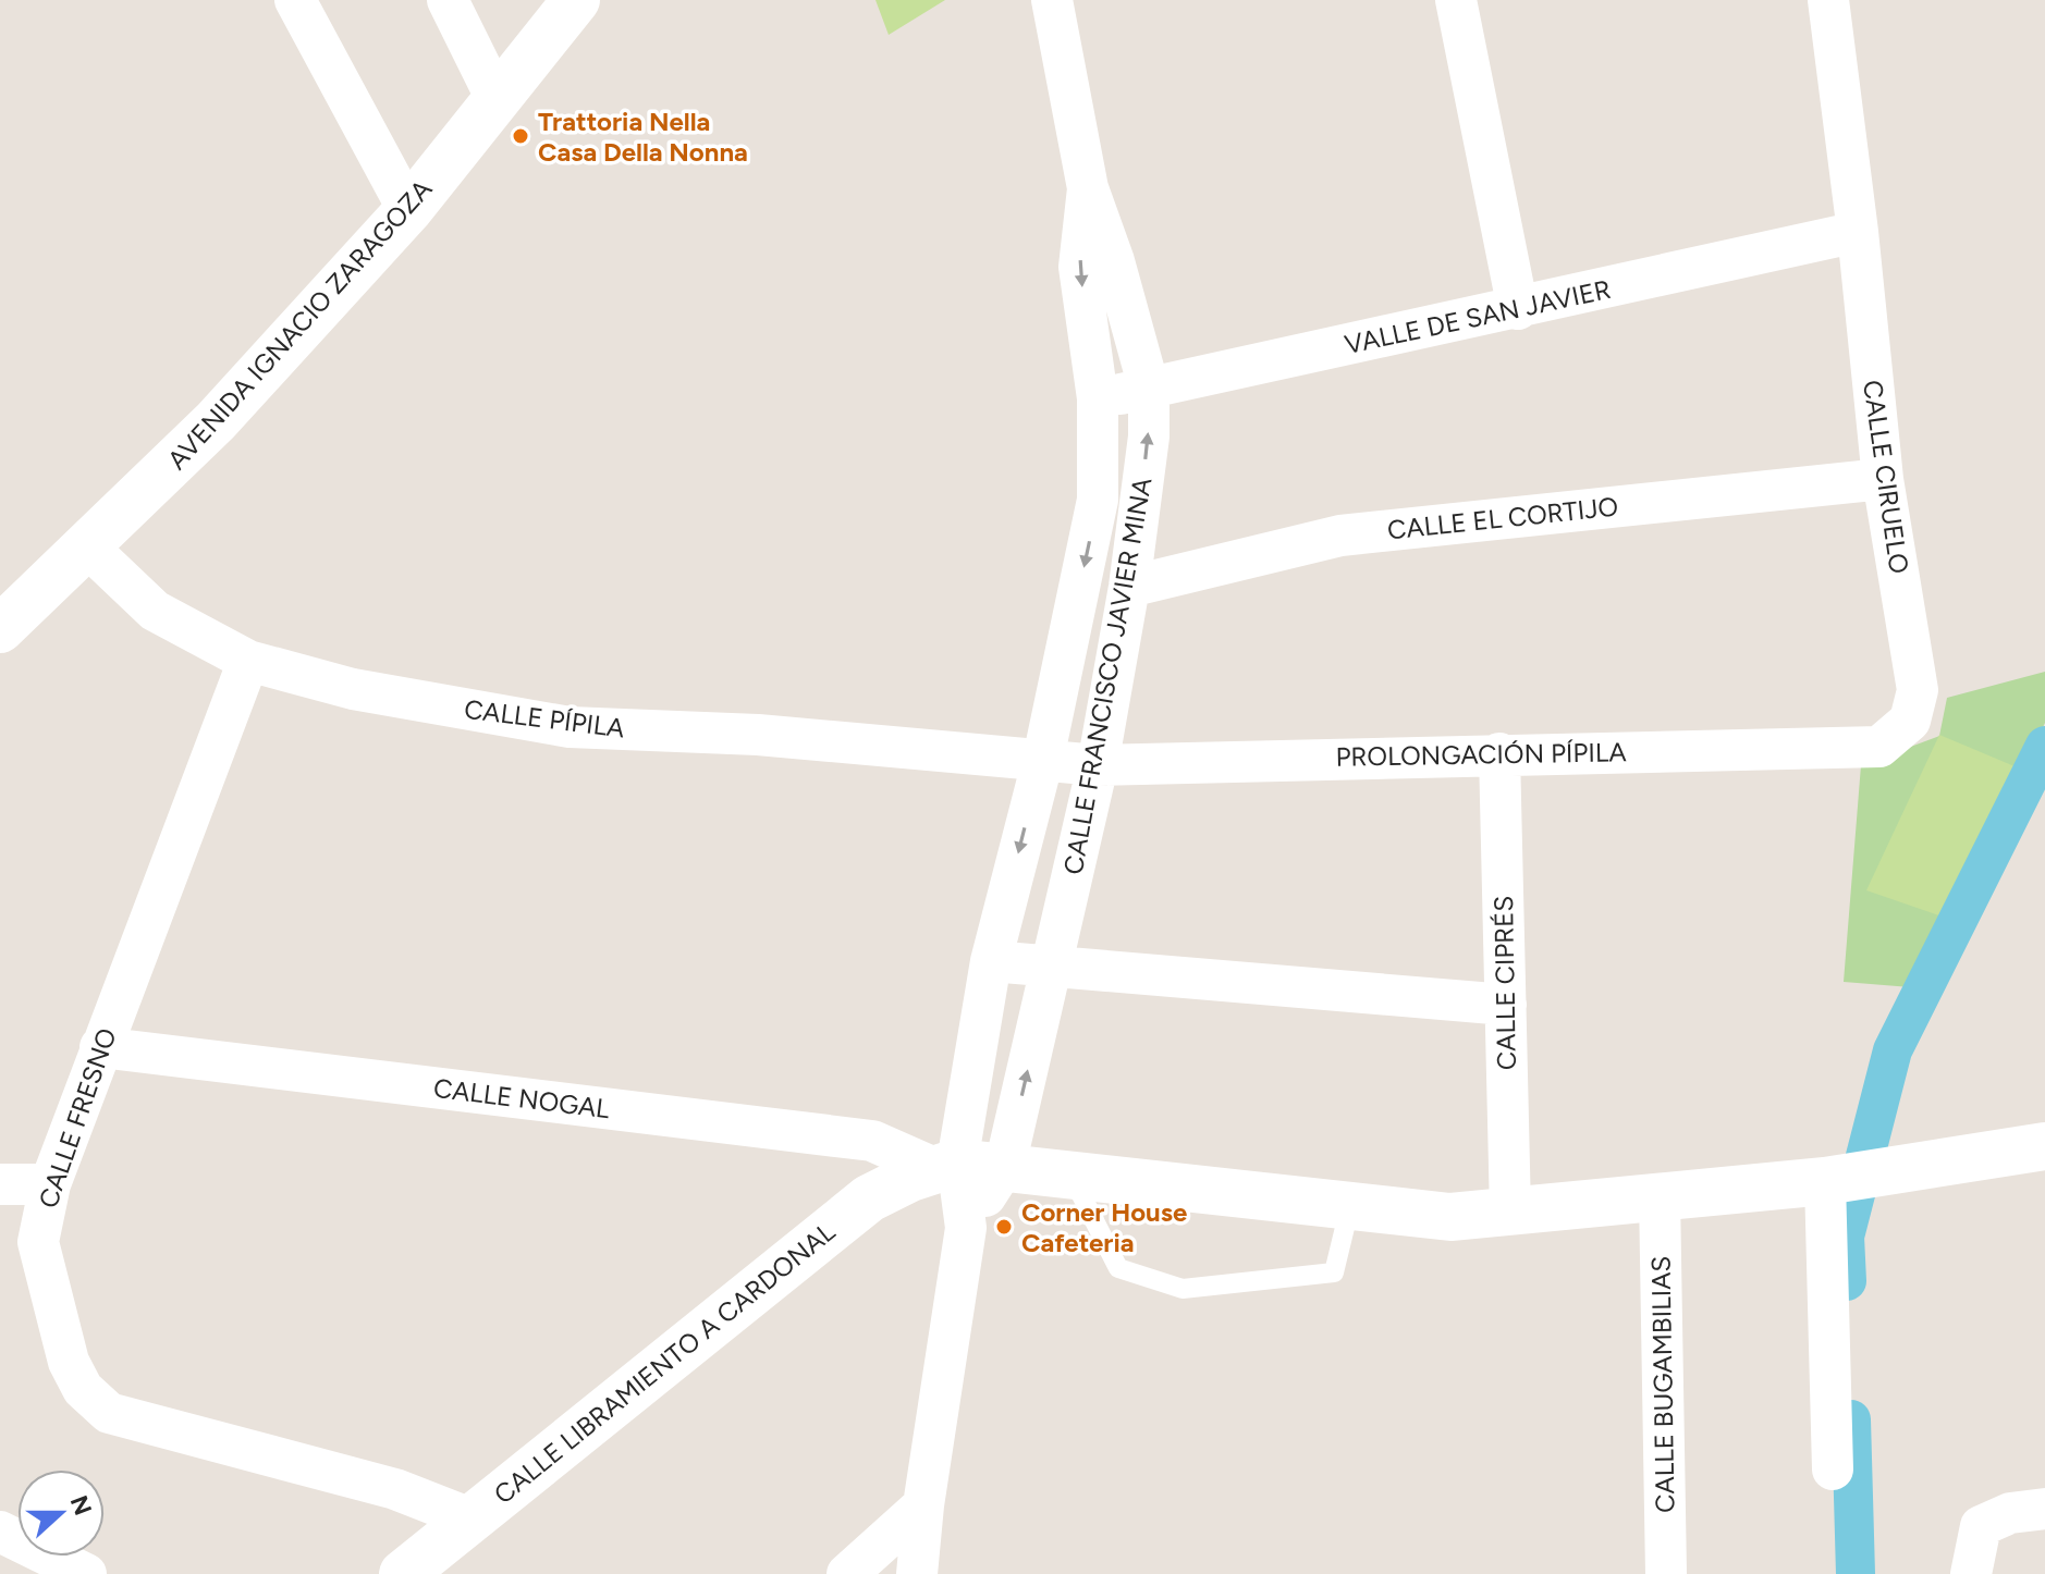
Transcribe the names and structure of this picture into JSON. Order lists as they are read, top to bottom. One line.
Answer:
{"streets":{"street":["VALLE DE SAN JAVIER","AVENIDA IGNACIO ZARAGOZA","CALLE CIRUELO","CALLE EL CORTIJO","CALLE FRANCISCO JAVIER MINA","CALLE PÍPILA","PROLONGACIÓN PÍPILA","CALLE CIPRÉS","CALLE NOGAL","CALLE FRESNO","CALLE LIBRAMIENTO A CARDONAL","CALLE BUGAMBILIAS"]},"crossings":[["VALLE DE SAN JAVIER","CALLE CIRUELO"],["VALLE DE SAN JAVIER","CALLE FRANCISCO JAVIER MINA"],["AVENIDA IGNACIO ZARAGOZA","CALLE PÍPILA"],["CALLE CIRUELO","CALLE EL CORTIJO"],["CALLE CIRUELO","PROLONGACIÓN PÍPILA"],["CALLE EL CORTIJO","CALLE FRANCISCO JAVIER MINA"],["CALLE FRANCISCO JAVIER MINA","CALLE PÍPILA"],["CALLE FRANCISCO JAVIER MINA","PROLONGACIÓN PÍPILA"],["CALLE FRANCISCO JAVIER MINA","CALLE NOGAL"],["CALLE FRANCISCO JAVIER MINA","CALLE LIBRAMIENTO A CARDONAL"],["CALLE PÍPILA","PROLONGACIÓN PÍPILA"],["CALLE PÍPILA","CALLE FRESNO"],["PROLONGACIÓN PÍPILA","CALLE CIPRÉS"],["CALLE NOGAL","CALLE FRESNO"],["CALLE NOGAL","CALLE LIBRAMIENTO A CARDONAL"],["CALLE FRESNO","CALLE LIBRAMIENTO A CARDONAL"]],"places":["Trattoria Nella Casa Della Nonna","Corner House Cafeteria"],"north":"right"}
